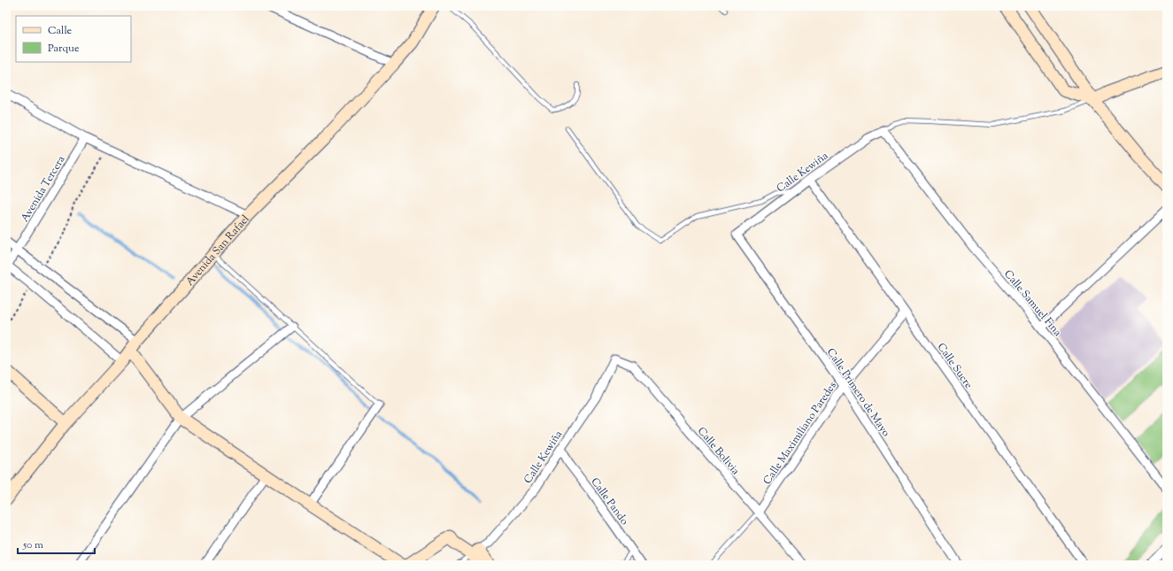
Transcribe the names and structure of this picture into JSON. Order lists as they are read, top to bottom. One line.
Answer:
{"streets":{"street":["Calle Kewiña","Avenida Tercera","Avenida San Rafael","Calle Samuel Fina","Calle Sucre","Calle Primero de Mayo","Calle Maximiliano Paredes","Calle Bolivia","Calle Pando"]},"crossings":[["Calle Kewiña","Calle Samuel Fina"],["Calle Kewiña","Calle Sucre"],["Calle Kewiña","Calle Primero de Mayo"],["Calle Kewiña","Calle Bolivia"],["Calle Kewiña","Calle Pando"],["Calle Sucre","Calle Maximiliano Paredes"],["Calle Primero de Mayo","Calle Maximiliano Paredes"],["Calle Maximiliano Paredes","Calle Bolivia"]],"legend":["Calle","Parque"],"scale_bar":"50 m"}
